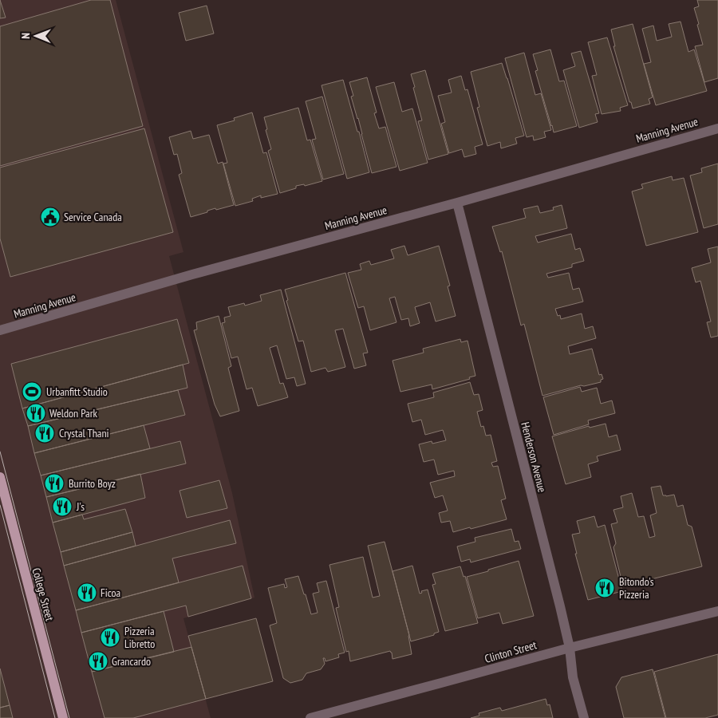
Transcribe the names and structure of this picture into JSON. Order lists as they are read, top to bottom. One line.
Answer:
{"streets":{"main road":["College Street"],"street":["Manning Avenue","Henderson Avenue","Clinton Street"]},"crossings":[["Manning Avenue","Henderson Avenue"],["Henderson Avenue","Clinton Street"]],"places":{"public building":["Service Canada"],"sports":["Urbanfitt Studio"],"restaurant":["Weldon Park","Crystal Thani","Burrito Boyz","J's","Bitondo's Pizzeria","Ficoa","Pizzeria Libretto","Grancardo"]},"north":"left"}
